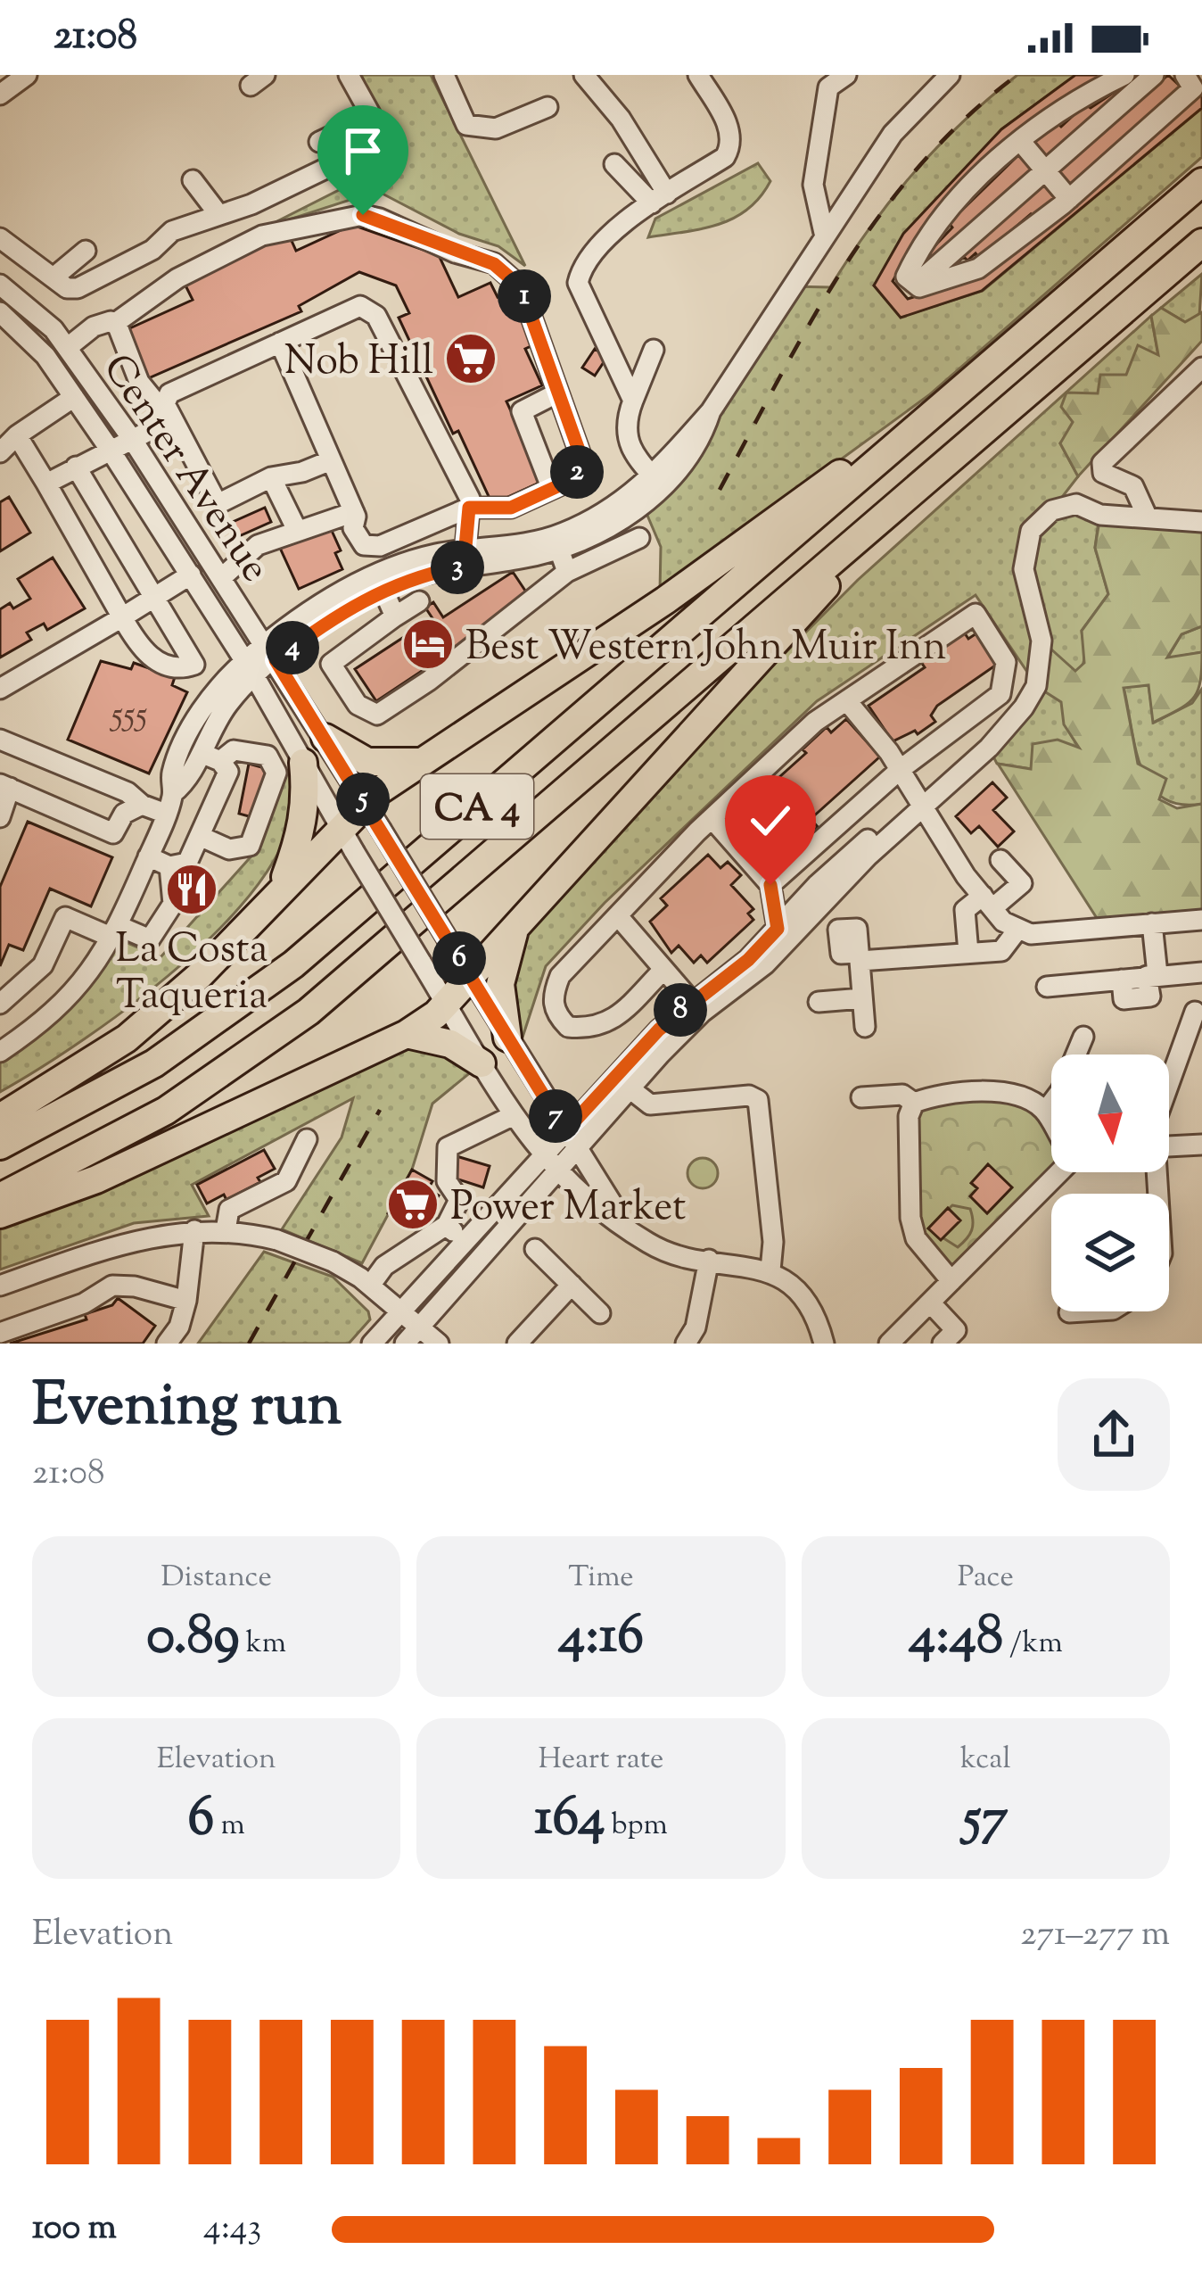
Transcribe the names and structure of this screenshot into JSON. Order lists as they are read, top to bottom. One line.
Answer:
{"streets":{"highway":["CA 4"],"street":["Center Avenue"]},"places":{"supermarket":["Nob Hill","Power Market"],"hotel":["Best Western John Muir Inn"],"restaurant":["La Costa Taqueria"]},"house_numbers":["555"],"north":"bottom","page":{"status":"21:08","pins":["1","2","3","4","5","6","8","7"],"heading":["Evening run","21:08"],"stats":[["Distance","0.89 km"],["Time","4:16"],["Pace","4:48 /km"],["Elevation","6 m"],["Heart rate","164 bpm"],["kcal","57"]],"chart":["Elevation","271–277 m"],"list":[{"name":"100 m","note":"4:43"}]}}
